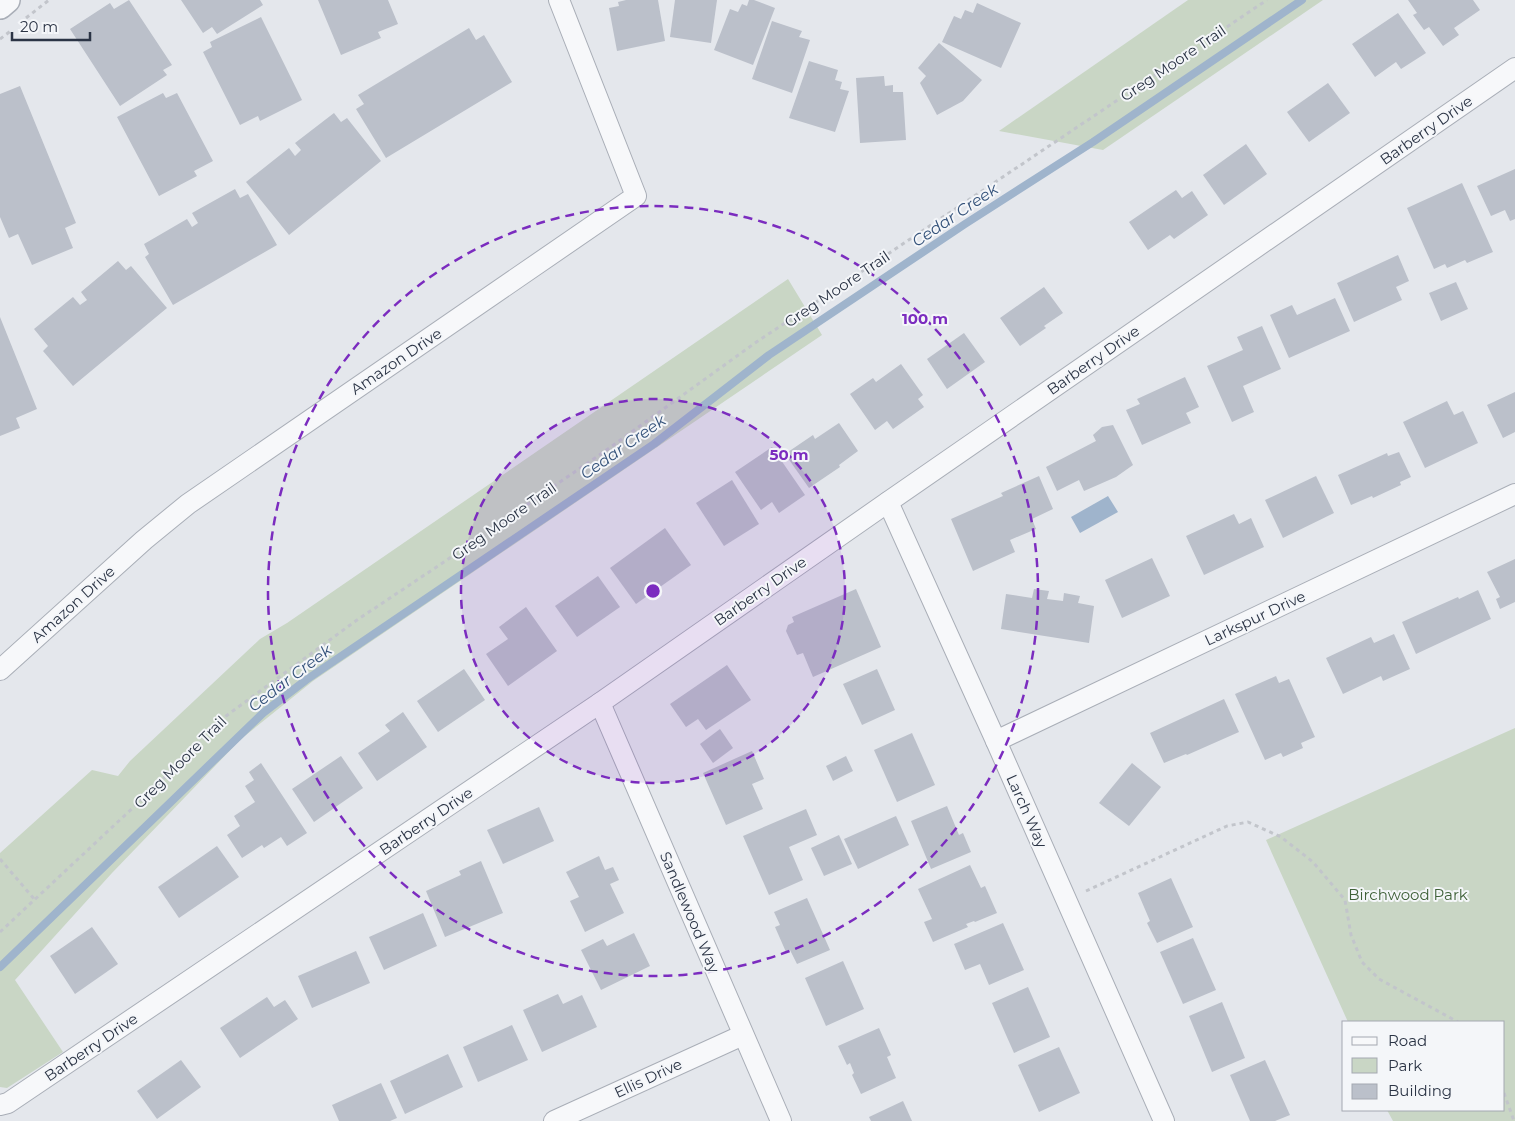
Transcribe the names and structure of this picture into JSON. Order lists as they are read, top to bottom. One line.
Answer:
{"streets":{"street":["Barberry Drive","Amazon Drive","Larkspur Drive","Larch Way","Sandlewood Way","Ellis Drive"],"path":["Greg Moore Trail"]},"crossings":[["Barberry Drive","Larch Way"],["Barberry Drive","Sandlewood Way"],["Larkspur Drive","Larch Way"],["Sandlewood Way","Ellis Drive"]],"water":["Cedar Creek"],"parks":["Birchwood Park"],"legend":["Road","Park","Building"],"scale_bar":"20 m","rings":["100 m","50 m"]}
